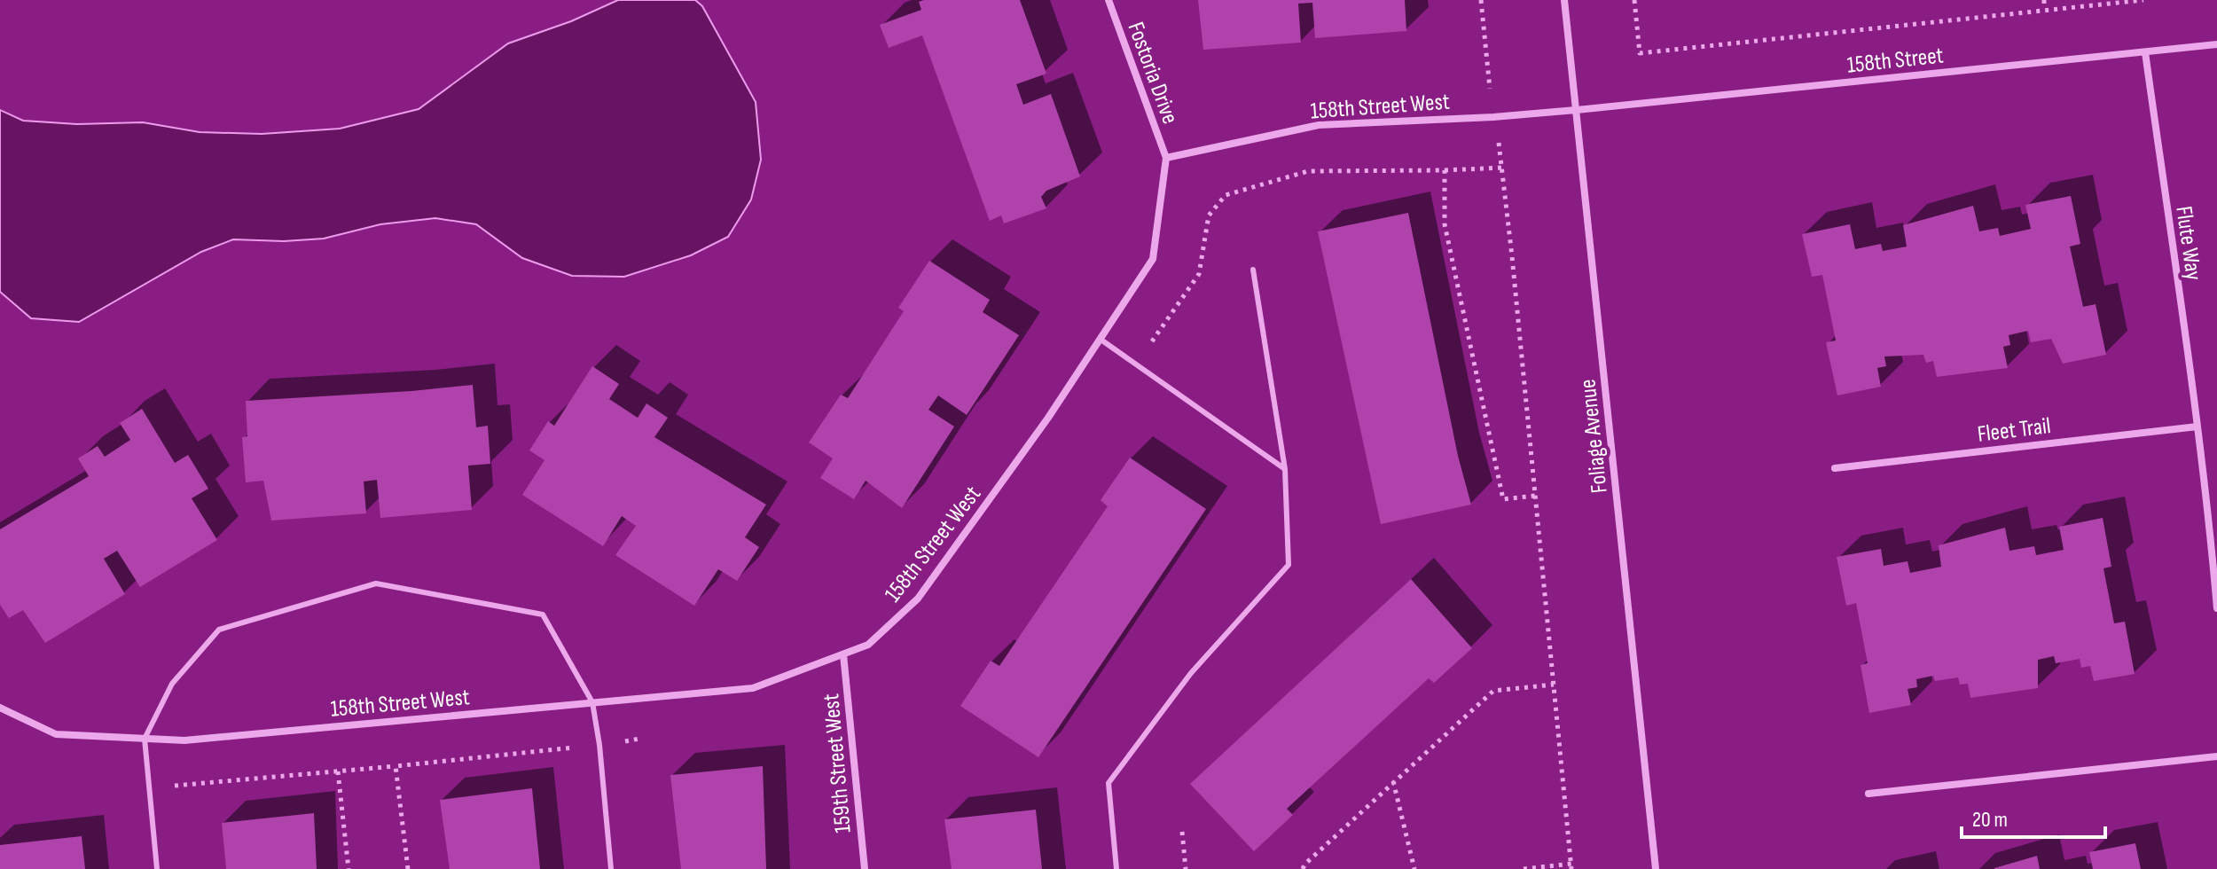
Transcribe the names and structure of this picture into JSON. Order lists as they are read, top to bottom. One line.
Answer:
{"streets":{"street":["158th Street","Fostoria Drive","158th Street West","Flute Way","Fleet Trail","Foliage Avenue","159th Street West"]},"crossings":[["158th Street","158th Street West"],["158th Street","Flute Way"],["158th Street","Foliage Avenue"],["Fostoria Drive","158th Street West"],["158th Street West","Foliage Avenue"],["158th Street West","159th Street West"],["Flute Way","Fleet Trail"]],"scale_bar":"20 m"}
